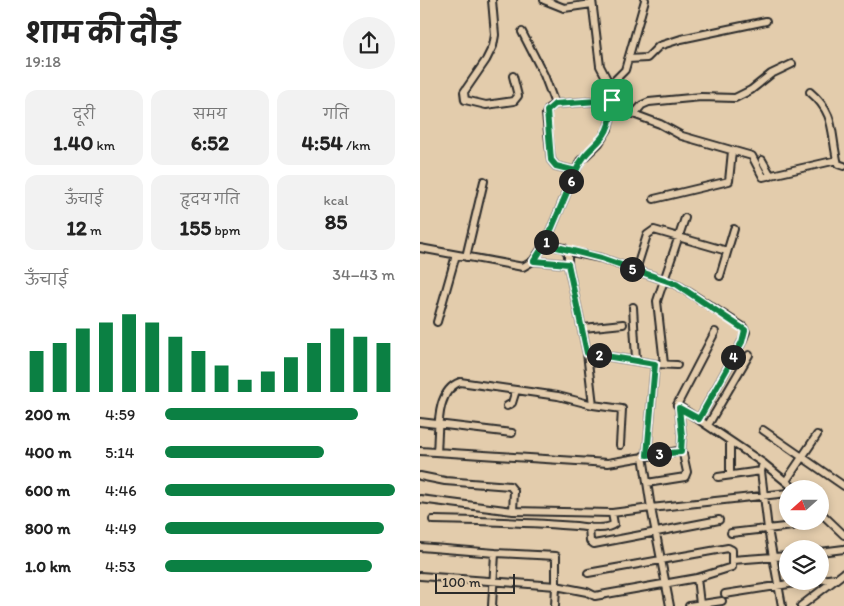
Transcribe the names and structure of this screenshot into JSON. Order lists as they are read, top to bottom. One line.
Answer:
{"scale_bar":"100 m","north":"left","page":{"heading":["शाम की दौड़","19:18"],"stats":[["दूरी","1.40 km"],["समय","6:52"],["गति","4:54 /km"],["ऊँचाई","12 m"],["हृदय गति","155 bpm"],["kcal","85"]],"pins":["6","1","5","2","4","3"],"chart":["ऊँचाई","34–43 m"],"list":[{"name":"200 m","note":"4:59"},{"name":"400 m","note":"5:14"},{"name":"600 m","note":"4:46"},{"name":"800 m","note":"4:49"},{"name":"1.0 km","note":"4:53"}],"scale":"100 m"}}
